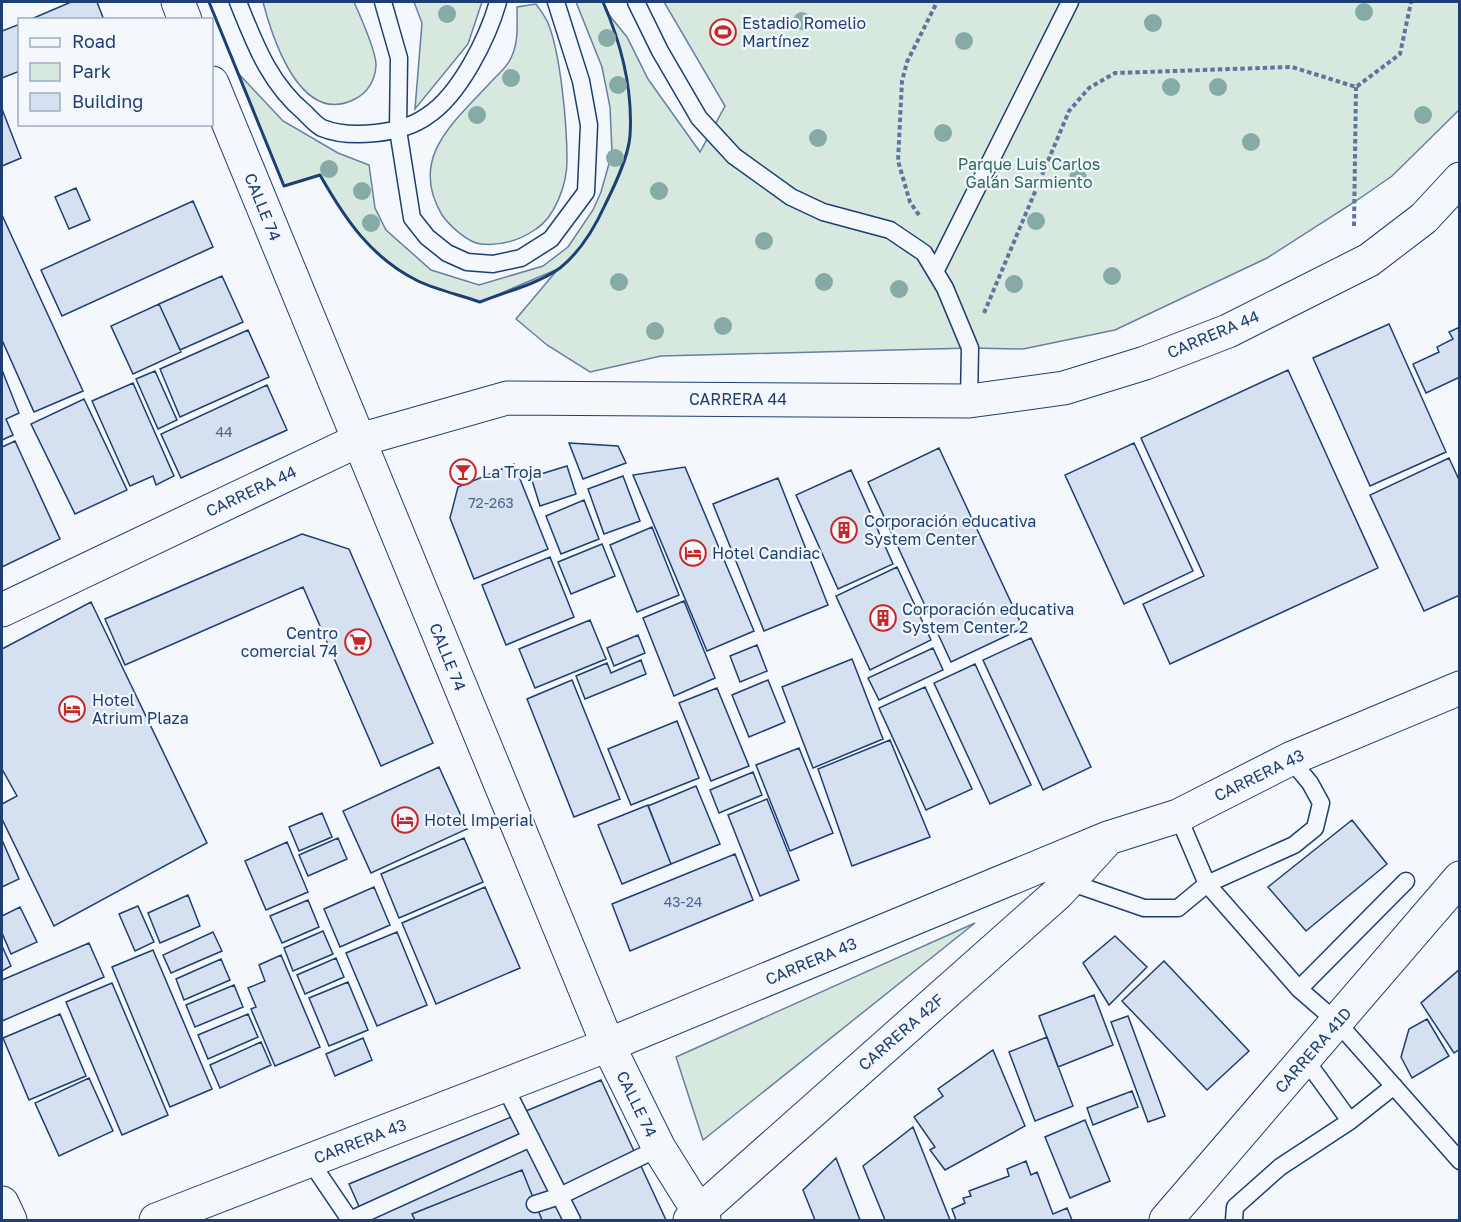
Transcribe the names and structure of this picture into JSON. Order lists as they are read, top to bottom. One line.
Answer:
{"streets":{"street":["CALLE 74","CARRERA 44","CARRERA 43","CARRERA 42F","CARRERA 41D"]},"crossings":[["CALLE 74","CARRERA 44"],["CALLE 74","CARRERA 43"],["CALLE 74","CARRERA 42F"],["CARRERA 43","CARRERA 42F"]],"parks":["Parque Luis Carlos Galán Sarmiento"],"places":{"sports":["Estadio Romelio Martínez"],"bar":["La Troja"],"building":["Corporación educativa System Center","Corporación educativa System Center 2"],"hotel":["Hotel Candiac","Hotel Atrium Plaza","Hotel Imperial"],"supermarket":["Centro comercial 74"]},"house_numbers":["44","72-263","43-24"],"legend":["Road","Park","Building"]}
